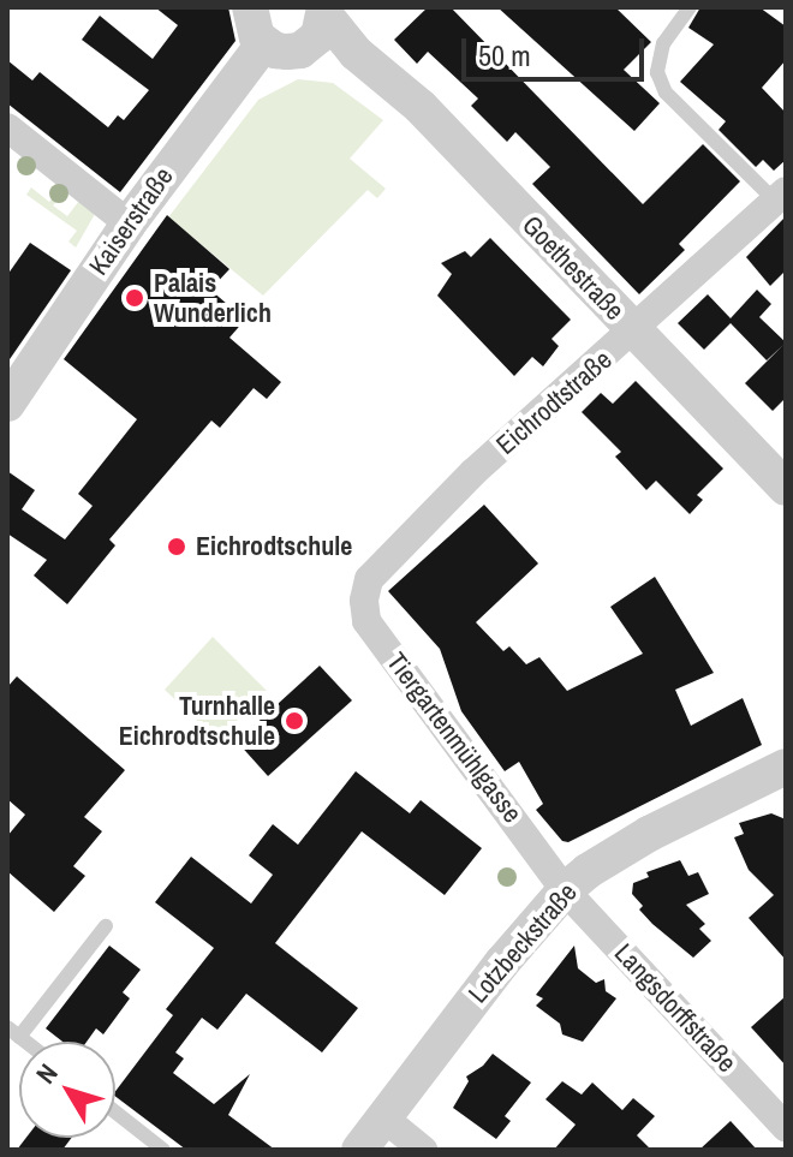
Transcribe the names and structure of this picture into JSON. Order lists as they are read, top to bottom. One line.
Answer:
{"streets":{"street":["Kaiserstraße","Goethestraße","Eichrodtstraße","Tiergartenmühlgasse","Lotzbeckstraße","Langsdorffstraße"]},"crossings":[["Kaiserstraße","Goethestraße"],["Goethestraße","Eichrodtstraße"],["Eichrodtstraße","Tiergartenmühlgasse"],["Tiergartenmühlgasse","Lotzbeckstraße"],["Tiergartenmühlgasse","Langsdorffstraße"],["Lotzbeckstraße","Langsdorffstraße"]],"places":["Palais Wunderlich","Eichrodtschule","Turnhalle Eichrodtschule"],"scale_bar":"50 m","north":"top left"}
